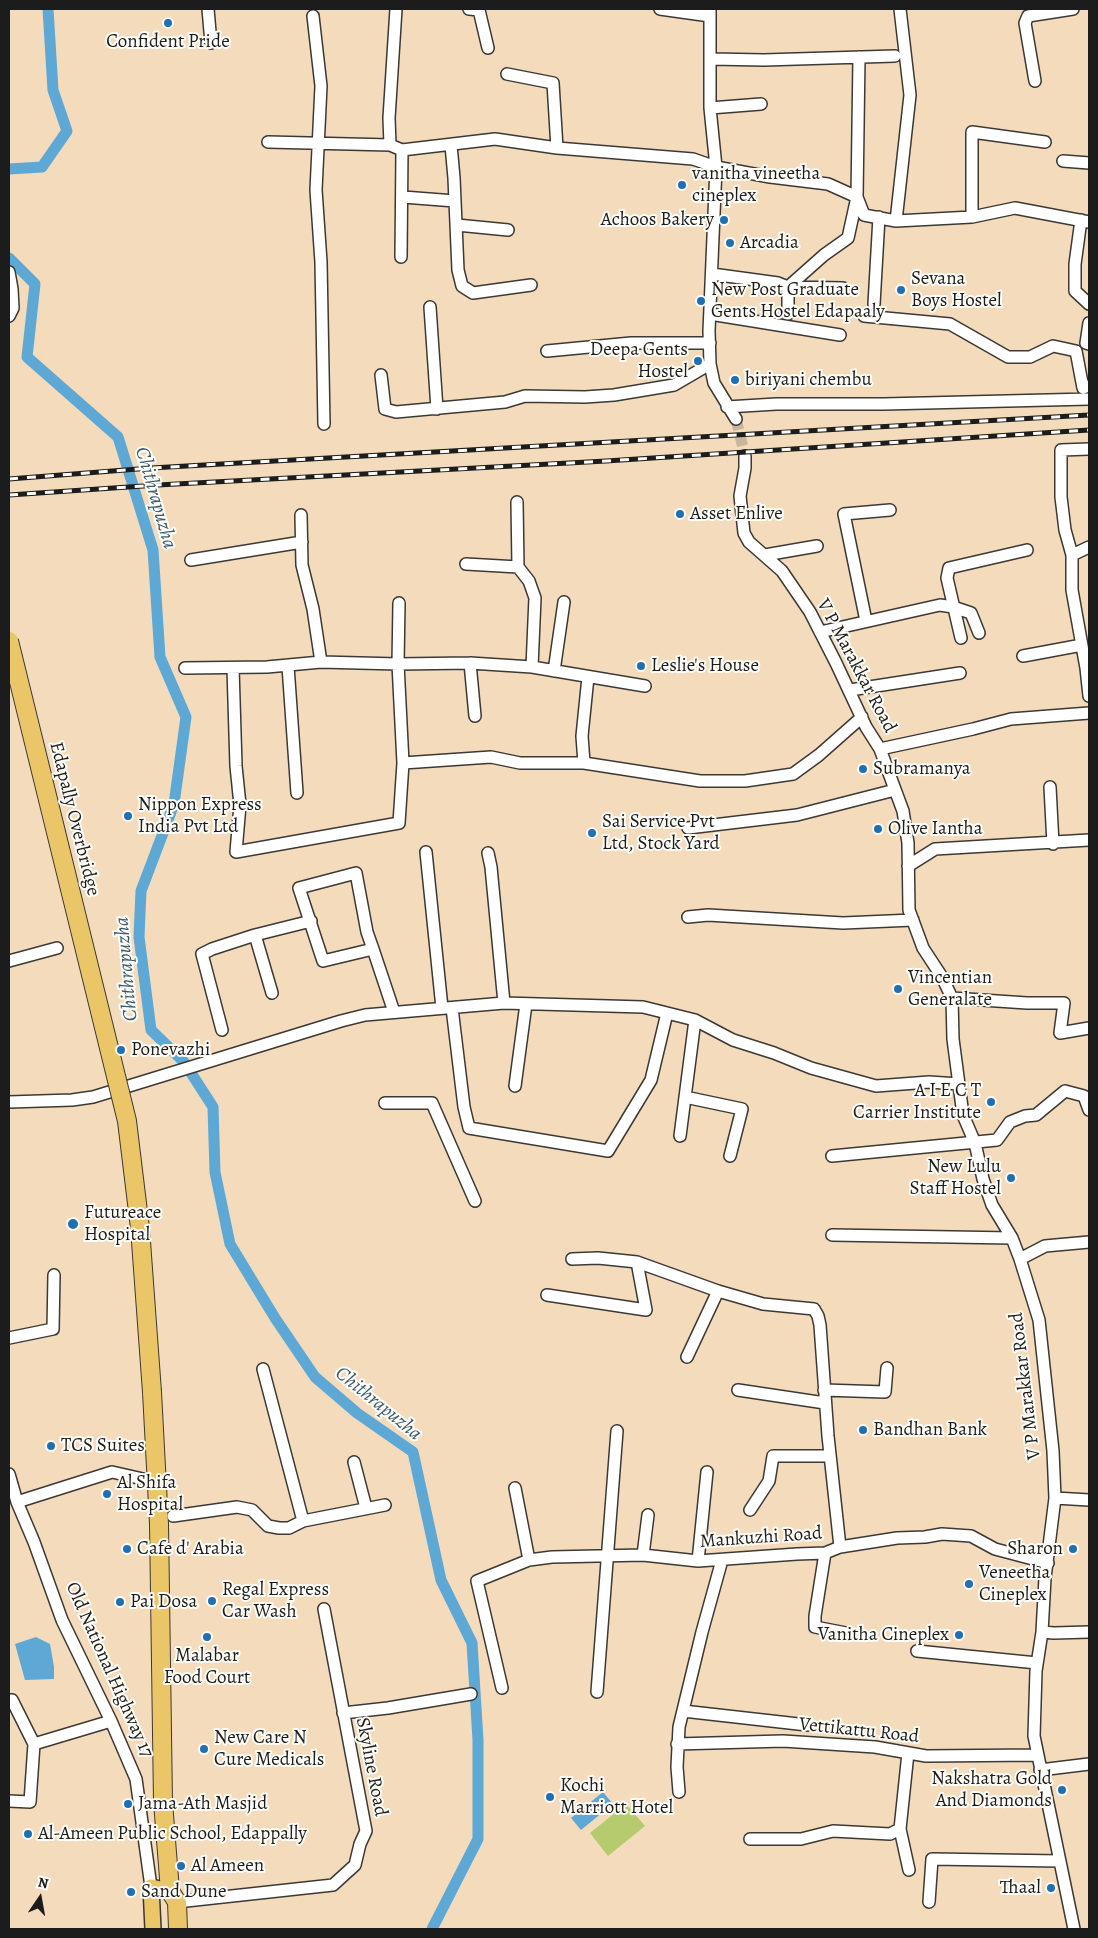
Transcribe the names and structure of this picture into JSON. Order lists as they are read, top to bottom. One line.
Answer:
{"streets":{"highway":["Edapally Overbridge"],"main road":["Old National Highway 17"],"street":["V P Marakkar Road","Mankuzhi Road","Vettikattu Road","Skyline Road"]},"crossings":[["V P Marakkar Road","Mankuzhi Road"],["V P Marakkar Road","Vettikattu Road"],["Edapally Overbridge","Skyline Road"]],"water":["Chithrapuzha"],"places":["Confident Pride","vanitha vineetha cineplex","Achoos Bakery","Arcadia","Sevana Boys Hostel","New Post Graduate Gents Hostel Edapaaly","Deepa Gents Hostel","biriyani chembu","Asset Enlive","Leslie's House","Subramanya","Nippon Express India Pvt Ltd","Olive Iantha","Sai Service Pvt Ltd, Stock Yard","Vincentian Generalate","Ponevazhi","A I E C T Carrier Institute","New Lulu Staff Hostel","Futureace Hospital","Bandhan Bank","TCS Suites","Al Shifa Hospital","Cafe d' Arabia","Sharon","Veneetha Cineplex","Regal Express Car Wash","Pai Dosa","Vanitha Cineplex","Malabar Food Court","New Care N Cure Medicals","Nakshatra Gold And Diamonds","Kochi Marriott Hotel","Jama-Ath Masjid","Al-Ameen Public School, Edappally","Al Ameen","Thaal","Sand Dune"],"north":"top"}
